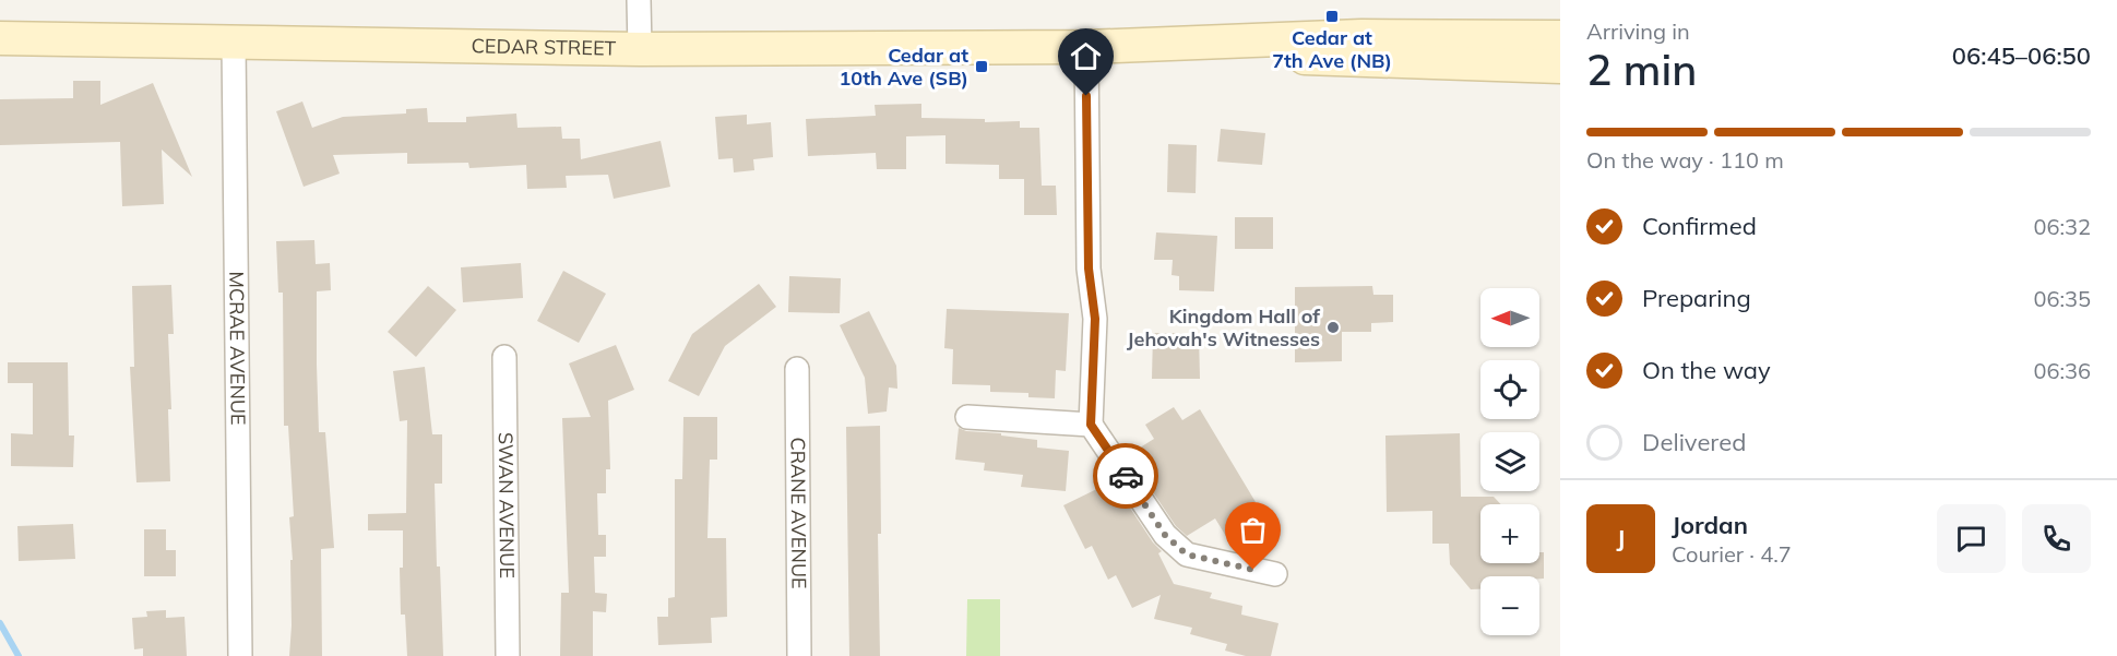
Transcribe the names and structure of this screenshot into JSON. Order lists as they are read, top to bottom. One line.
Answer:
{"streets":{"main road":["CEDAR STREET"],"street":["MCRAE AVENUE","SWAN AVENUE","CRANE AVENUE"]},"crossings":[["CEDAR STREET","MCRAE AVENUE"]],"places":{"transit":["Cedar at 7th Ave (NB)","Cedar at 10th Ave (SB)"],"other":["Kingdom Hall of Jehovah's Witnesses"]},"north":"left","page":{"heading":["2 min","Arriving in","06:45–06:50"],"panel":["Jordan","Courier · 4.7"],"bar":"On the way · 110 m","list":[["Confirmed","06:32"],["Preparing","06:35"],["On the way","06:36"],"Delivered"],"map_buttons":["+","−"],"round":"J"}}
